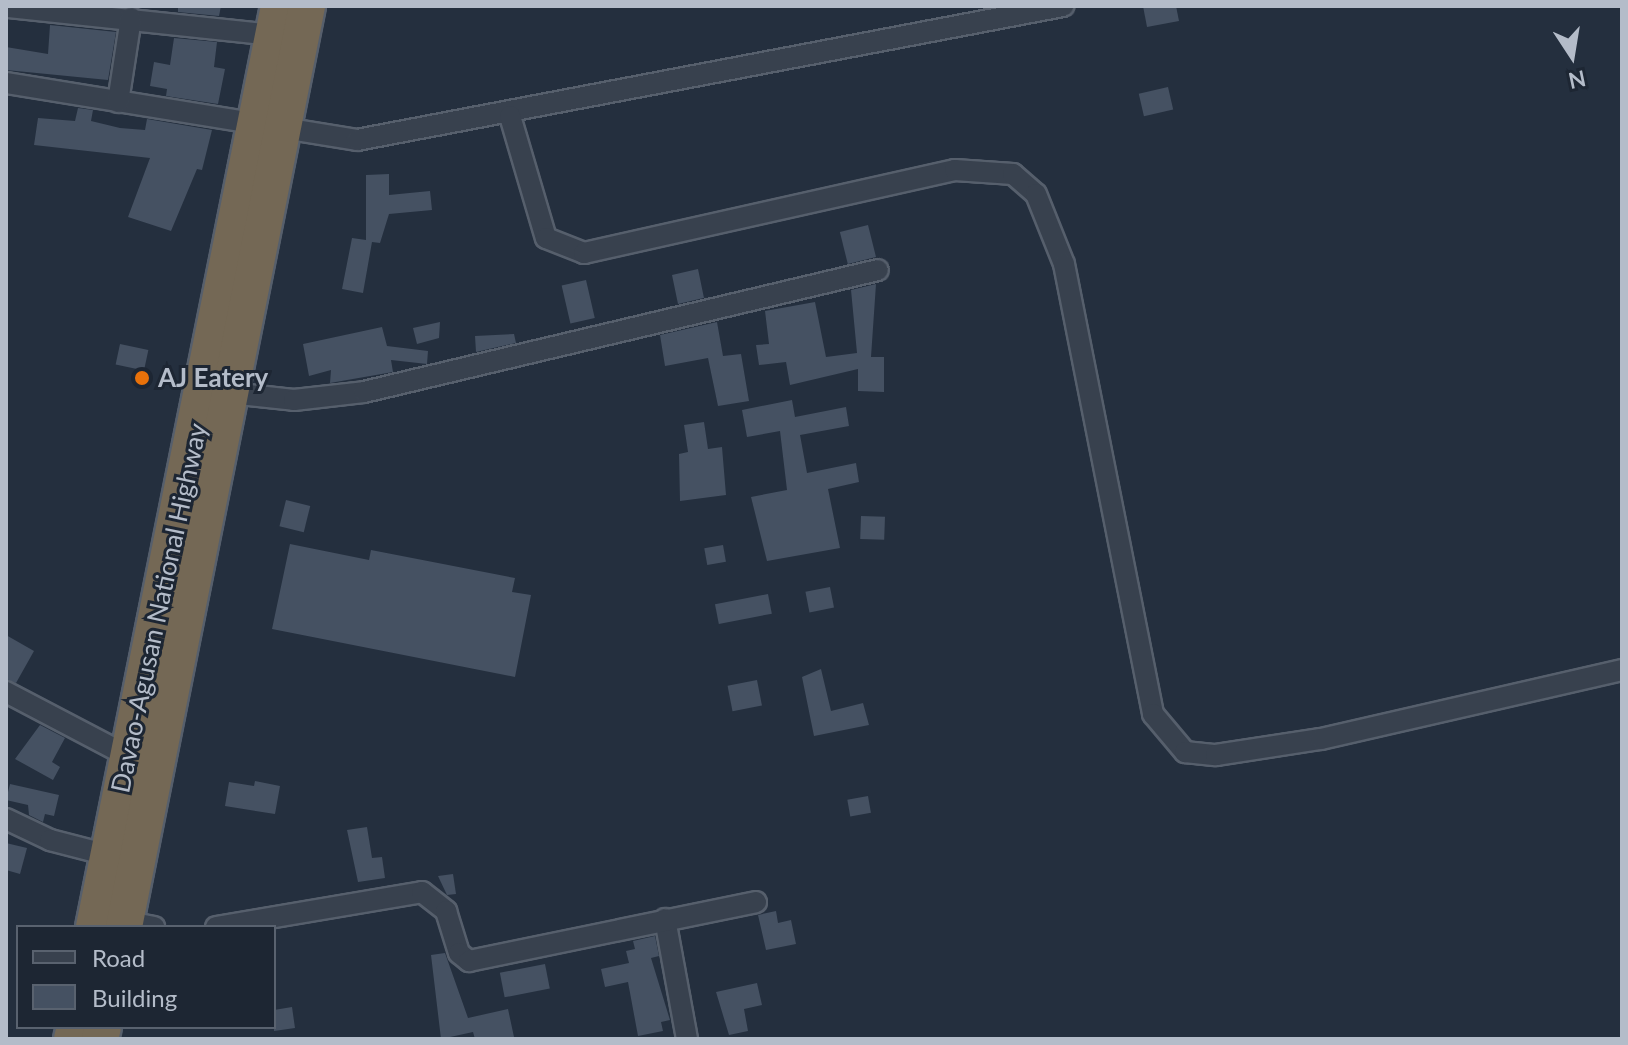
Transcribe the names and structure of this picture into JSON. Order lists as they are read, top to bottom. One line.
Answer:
{"streets":{"highway":["Davao-Agusan National Highway"]},"places":["AJ Eatery"],"legend":["Road","Building"],"north":"bottom"}
